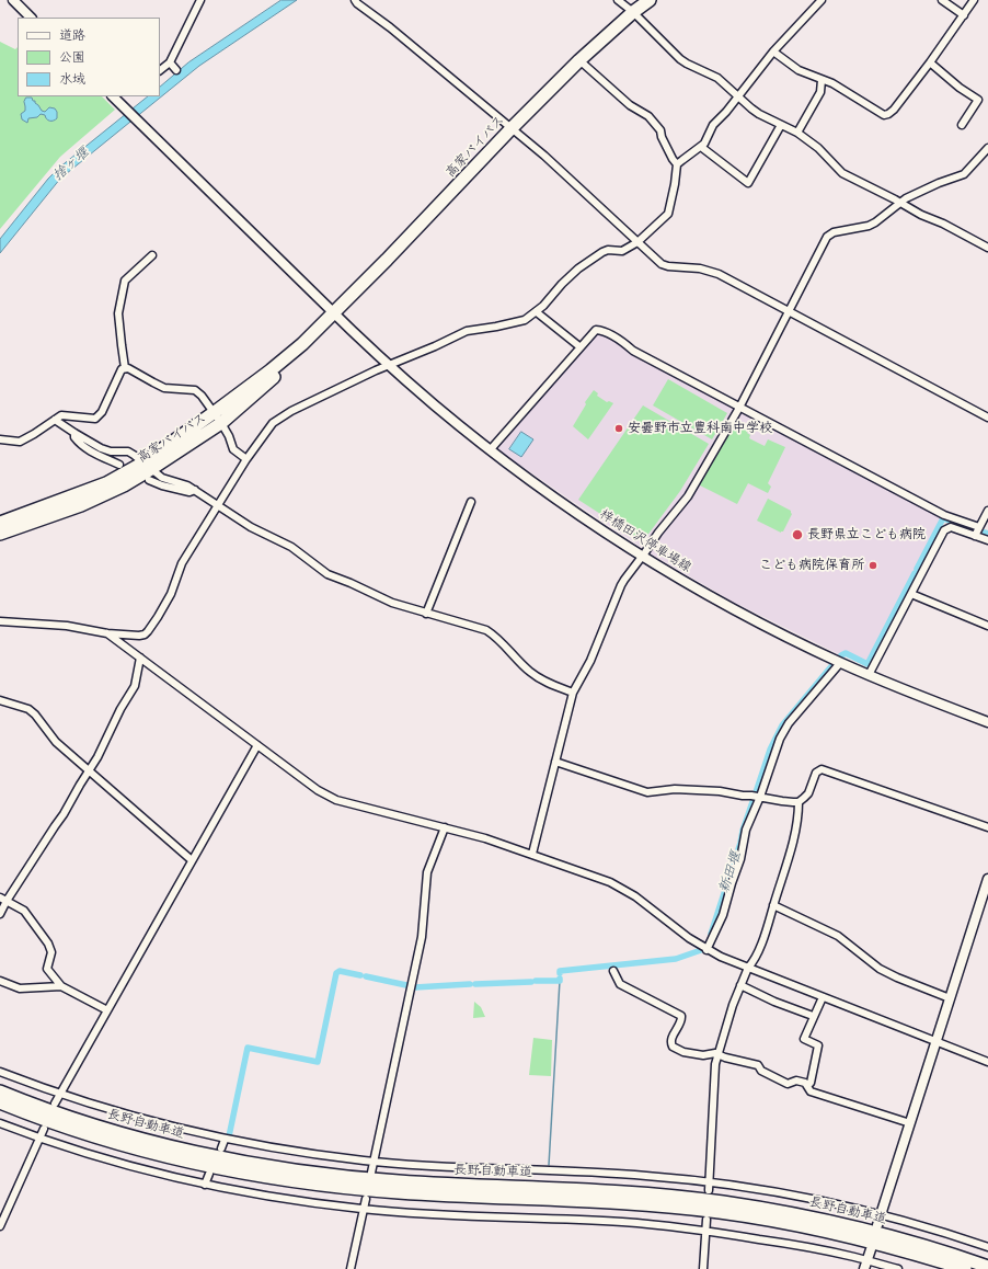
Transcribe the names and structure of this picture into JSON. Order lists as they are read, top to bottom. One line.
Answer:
{"streets":{"highway":["高家バイパス","長野自動車道"],"main road":["梓橋田沢停車場線"]},"crossings":[["高家バイパス","梓橋田沢停車場線"]],"water":["捨ヶ堰","新田堰"],"places":["安曇野市立豊科南中学校","長野県立こども病院","こども病院保育所"],"legend":["道路","公園","水域"]}
